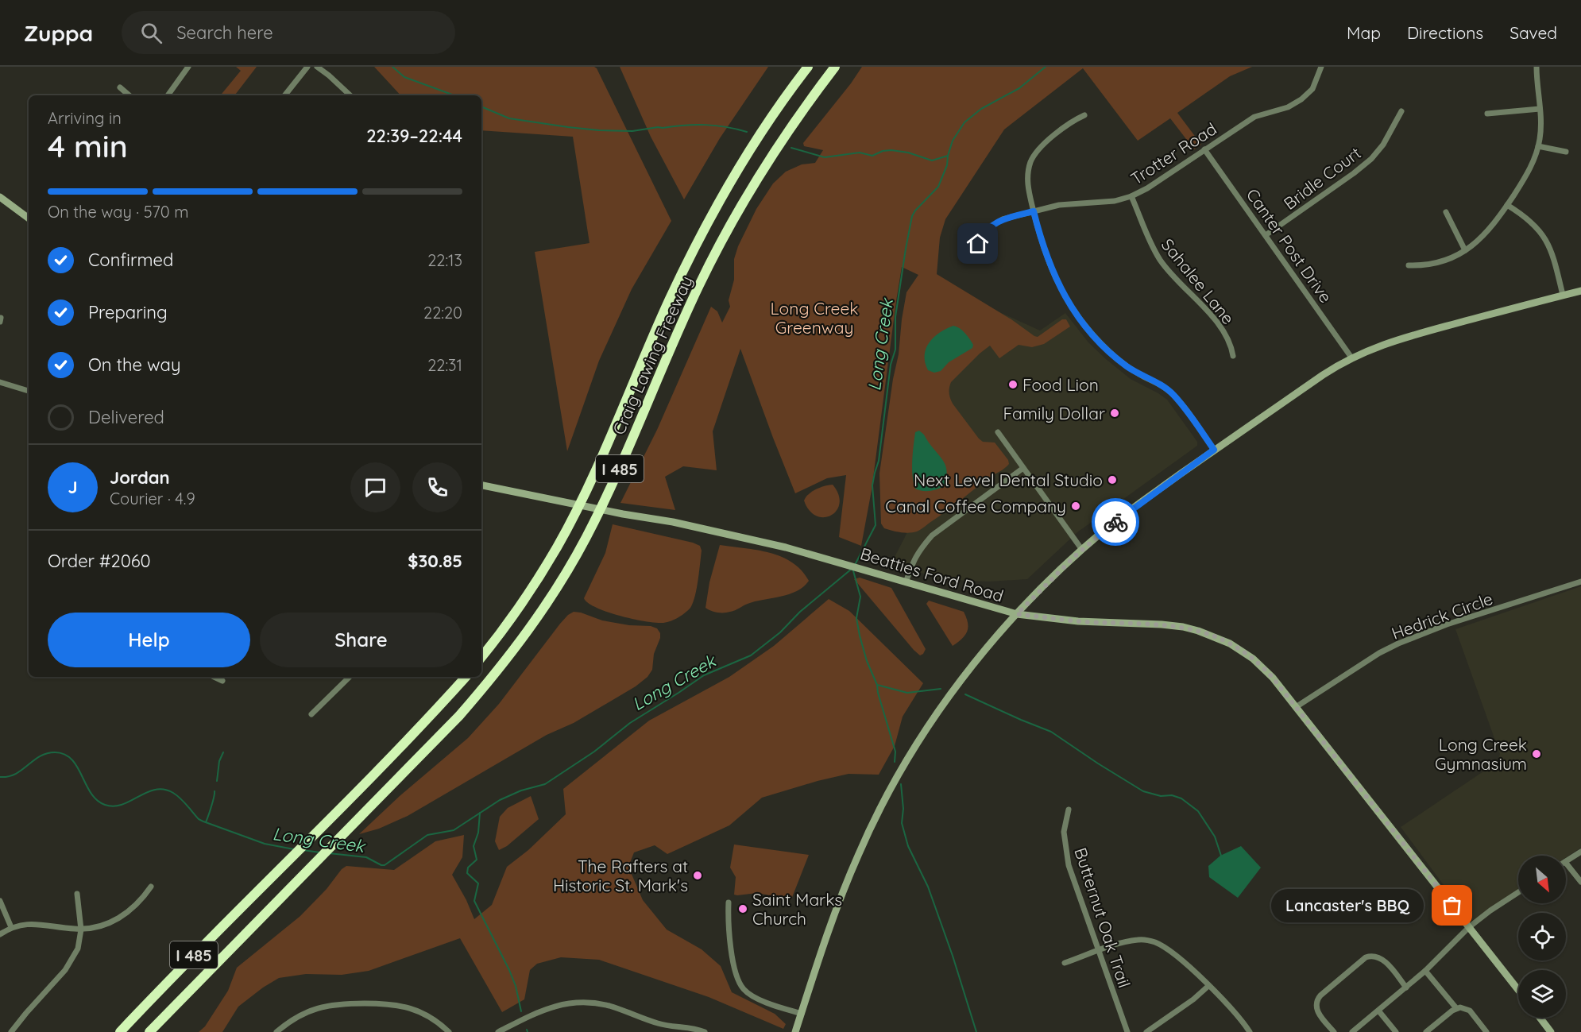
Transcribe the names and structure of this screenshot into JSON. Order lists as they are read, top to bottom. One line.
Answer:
{"streets":{"highway":["Craig Lawing Freeway","I 485"],"main road":["Beatties Ford Road"],"street":["Trotter Road","Bridle Court","Canter Post Drive","Sahalee Lane","Hedrick Circle","Butternut Oak Trail"]},"crossings":[["Trotter Road","Canter Post Drive"],["Trotter Road","Sahalee Lane"],["Bridle Court","Canter Post Drive"],["Beatties Ford Road","Hedrick Circle"]],"water":["Long Creek"],"parks":["Long Creek Greenway"],"places":["Food Lion","Family Dollar","Next Level Dental Studio","Canal Coffee Company","Long Creek Gymnasium","The Rafters at Historic St. Mark's","Lancaster's BBQ","Saint Marks Church"],"north":"bottom right","page":{"header":"Zuppa","search":"Search here","nav":["Map","Directions","Saved"],"heading":["4 min","Arriving in","22:39–22:44"],"panel":["Jordan","Courier · 4.9","Order #2060","$30.85"],"bar":"On the way · 570 m","list":[["Confirmed","22:13"],["Preparing","22:20"],["On the way","22:31"],"Delivered"],"round":"J","buttons":["Help","Share"],"bubble":"Lancaster's BBQ"}}
